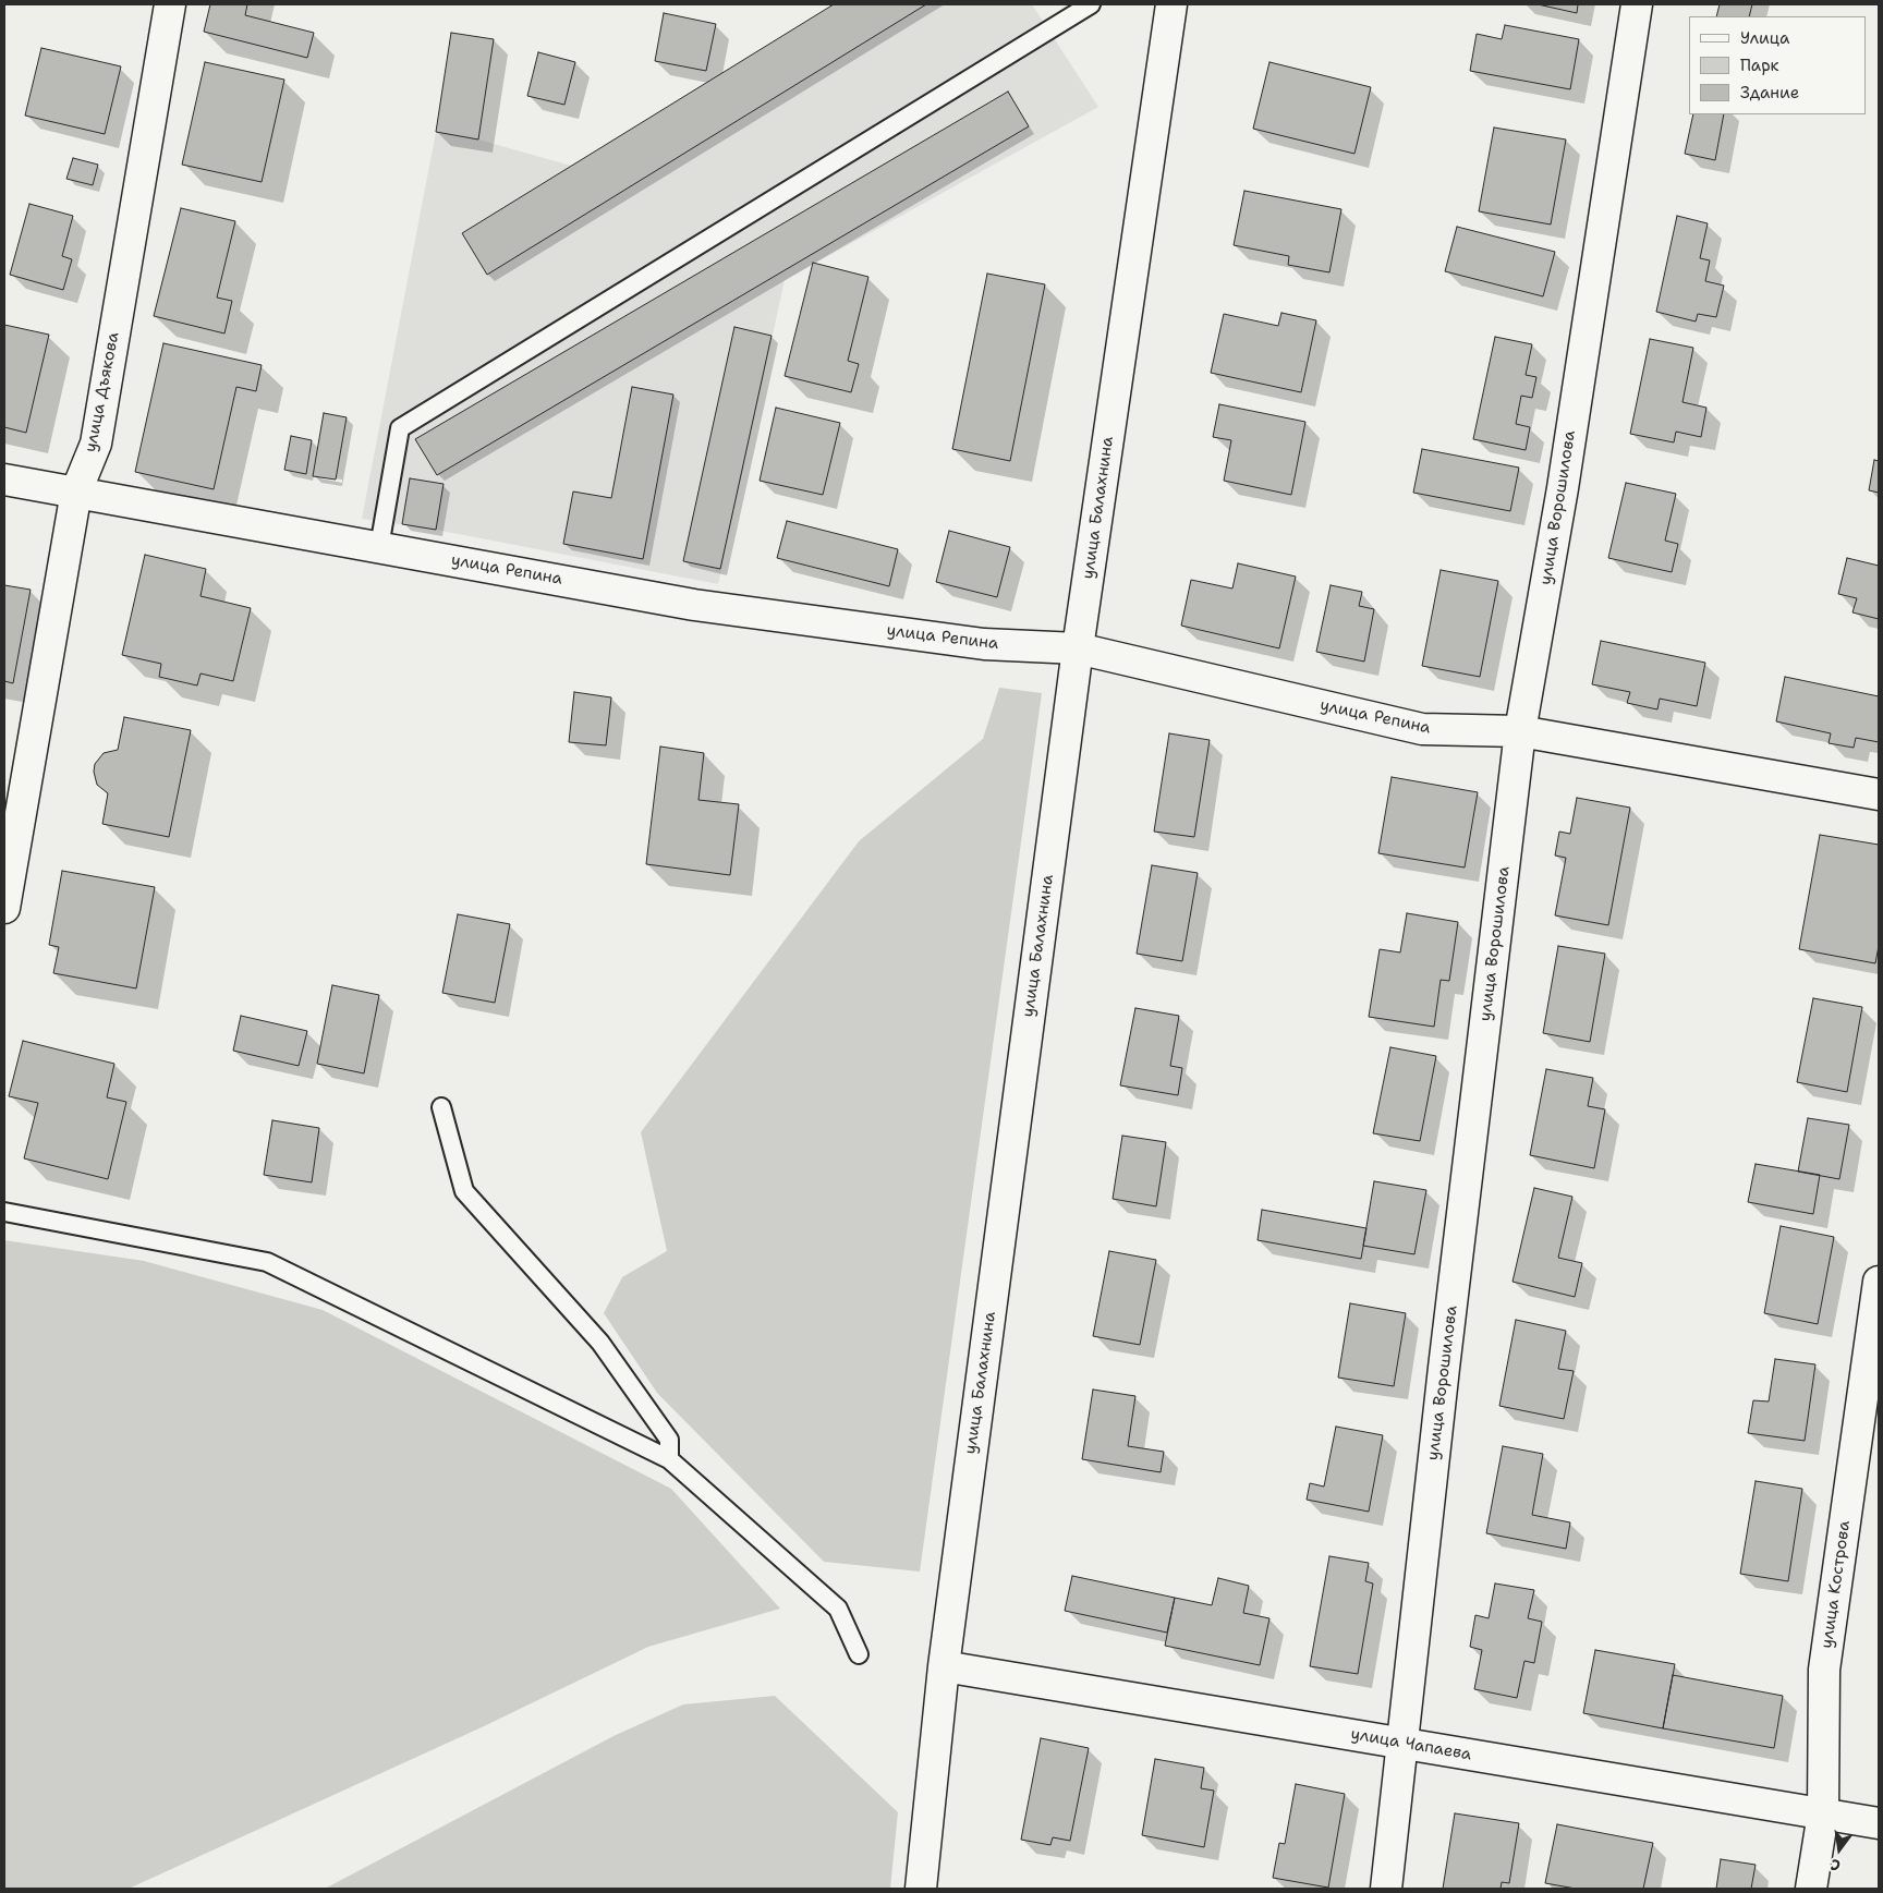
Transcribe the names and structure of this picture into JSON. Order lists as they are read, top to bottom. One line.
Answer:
{"streets":{"street":["улица Дъякова","улица Балахнина","улица Ворошилова","улица Репина","улица Кострова","улица Чапаева"]},"crossings":[["улица Дъякова","улица Репина"],["улица Балахнина","улица Репина"],["улица Балахнина","улица Чапаева"],["улица Ворошилова","улица Репина"],["улица Ворошилова","улица Чапаева"],["улица Кострова","улица Чапаева"]],"legend":["Улица","Парк","Здание"],"north":"bottom"}
